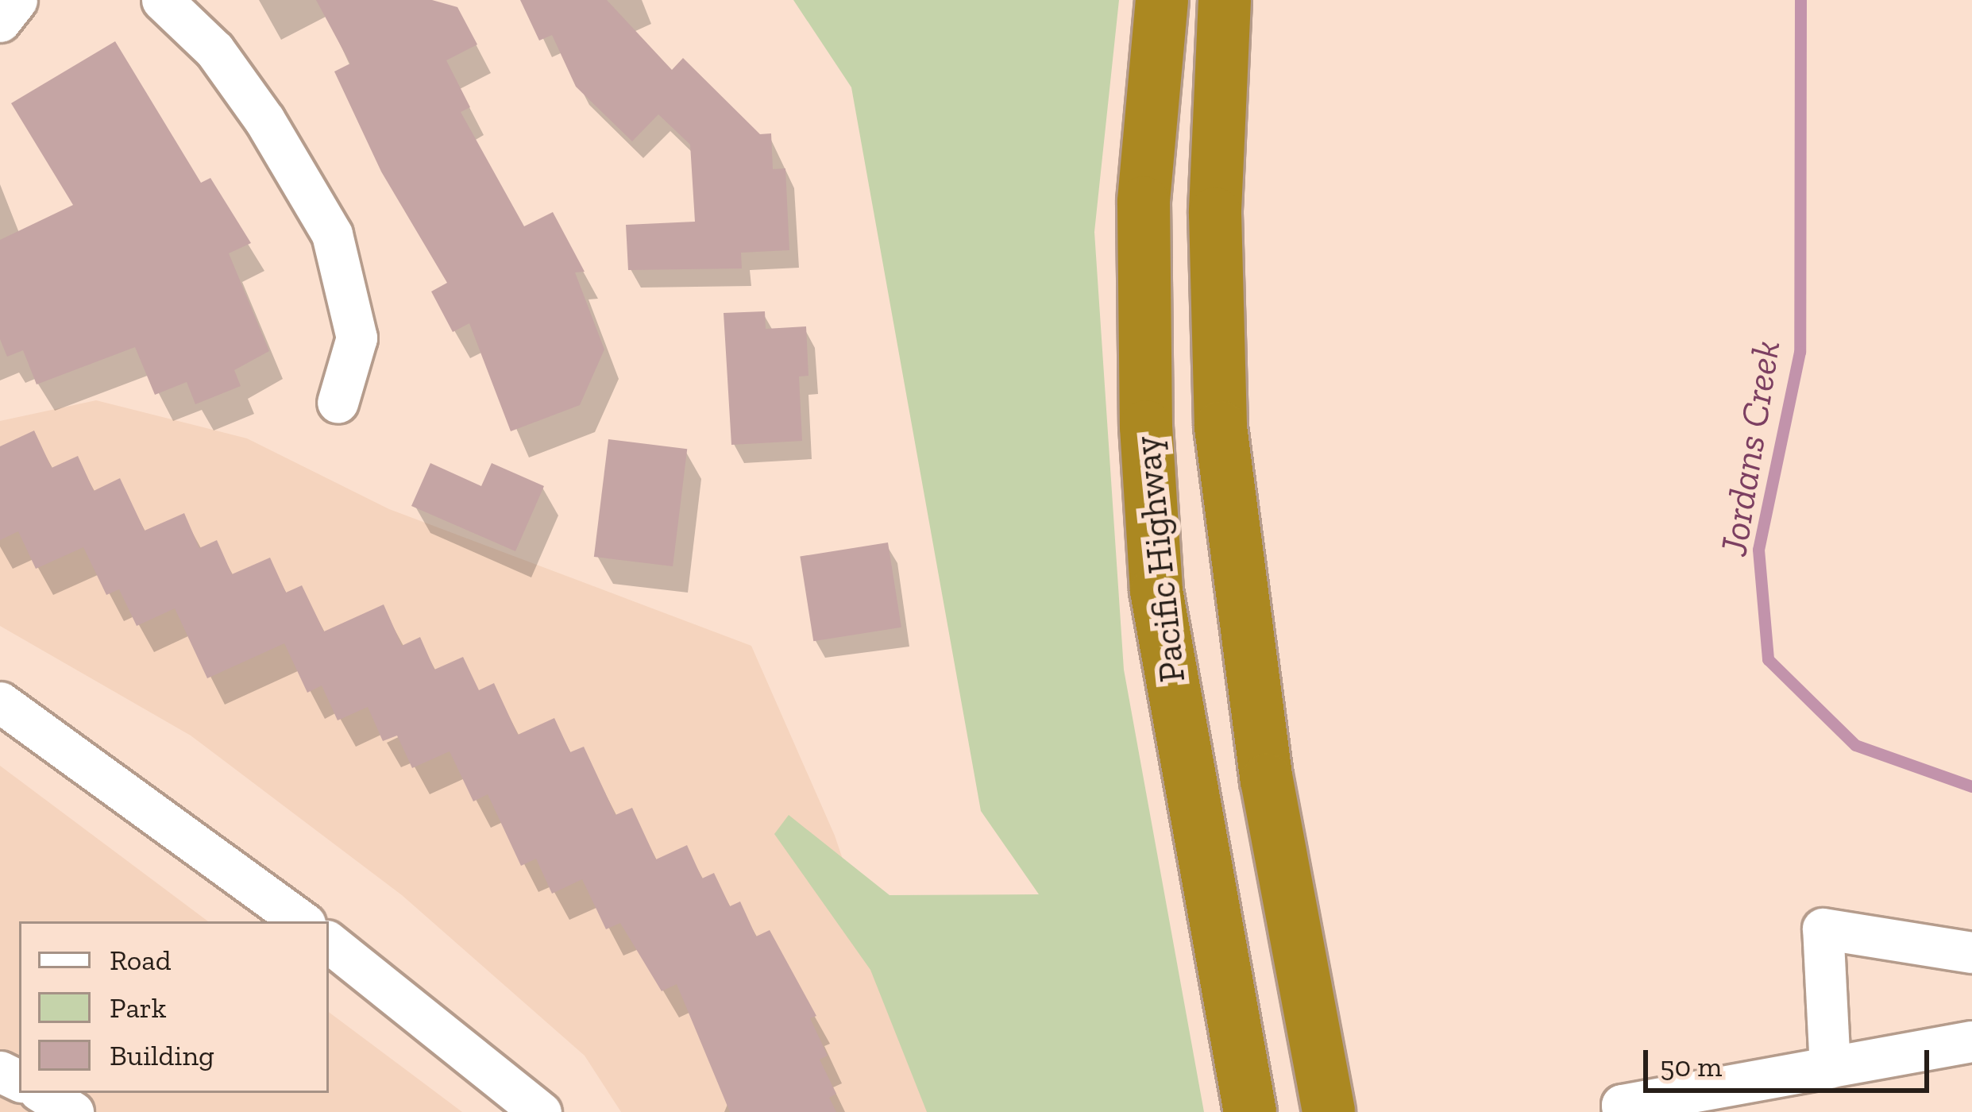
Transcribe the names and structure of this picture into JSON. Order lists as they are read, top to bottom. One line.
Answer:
{"streets":{"highway":["Pacific Highway"]},"water":["Jordans Creek"],"legend":["Road","Park","Building"],"scale_bar":"50 m"}
